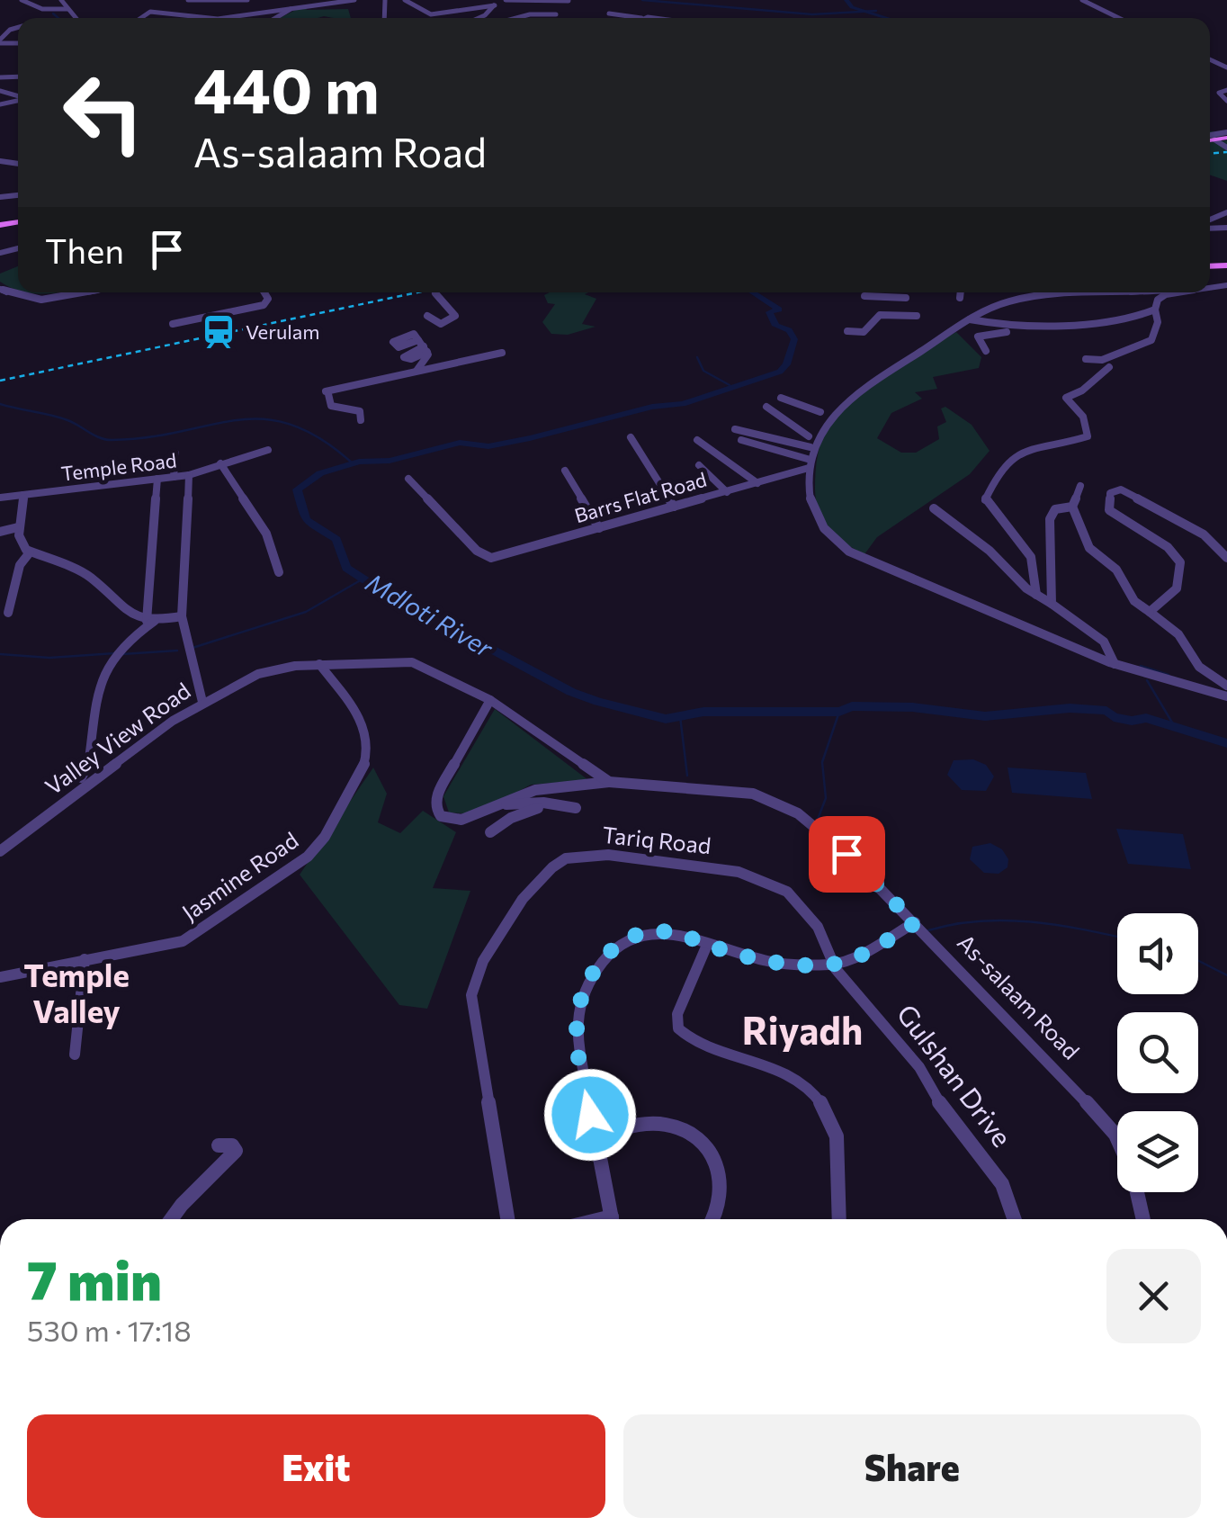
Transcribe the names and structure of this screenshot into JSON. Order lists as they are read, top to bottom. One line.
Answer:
{"streets":{"street":["Temple Road","Barrs Flat Road","Valley View Road","Tariq Road","Jasmine Road","As-salaam Road","Gulshan Drive"]},"crossings":[["Valley View Road","Jasmine Road"],["Valley View Road","As-salaam Road"],["Tariq Road","Gulshan Drive"]],"districts":["Temple Valley","Riyadh"],"water":["Mdloti River"],"places":{"station":["Verulam"]},"page":{"turn":["440 m","As-salaam Road"],"then":"Then","heading":["7 min","530 m · 17:18"],"buttons":["Exit","Share"]}}
